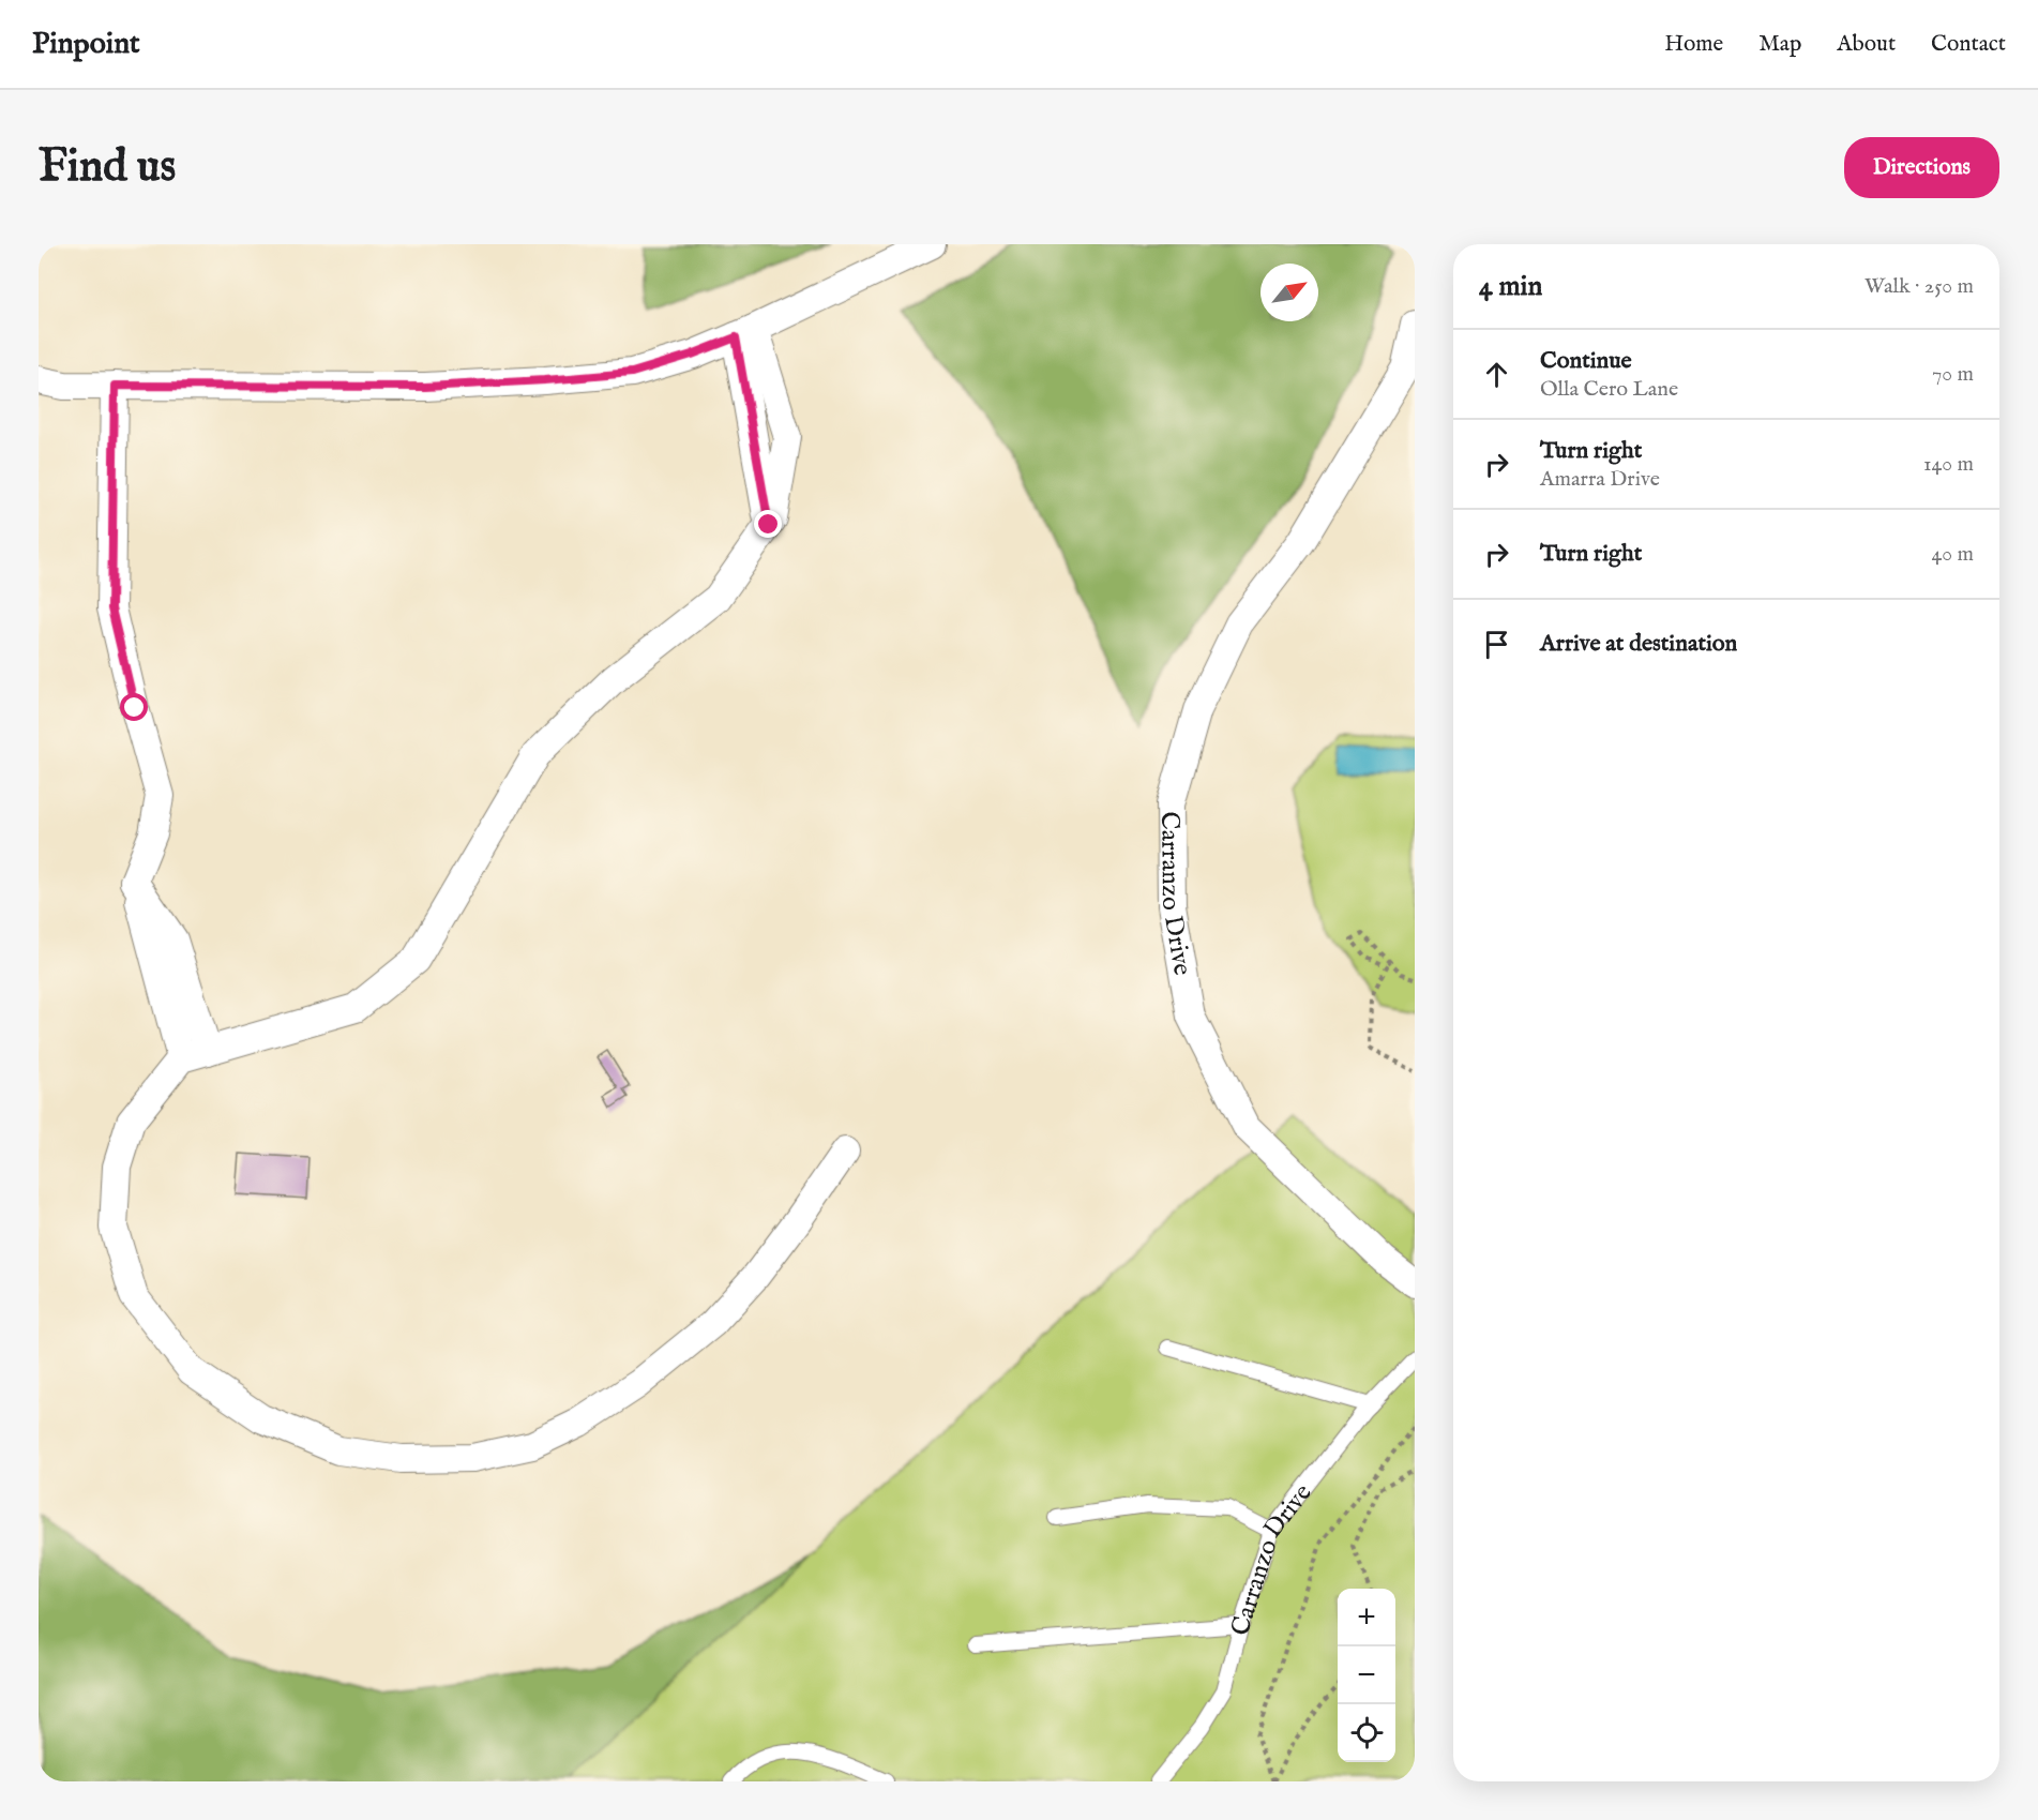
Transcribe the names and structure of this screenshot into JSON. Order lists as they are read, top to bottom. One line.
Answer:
{"streets":{"street":["Carranzo Drive"]},"north":"top right","page":{"header":"Pinpoint","nav":["Home","Map","About","Contact"],"buttons":"Directions","title":"Find us","heading":["4 min","Walk · 250 m"],"list":[["Continue","Olla Cero Lane","70 m"],["Turn right","Amarra Drive","140 m"],["Turn right","40 m"],"Arrive at destination"],"map_buttons":["+","−"]}}
